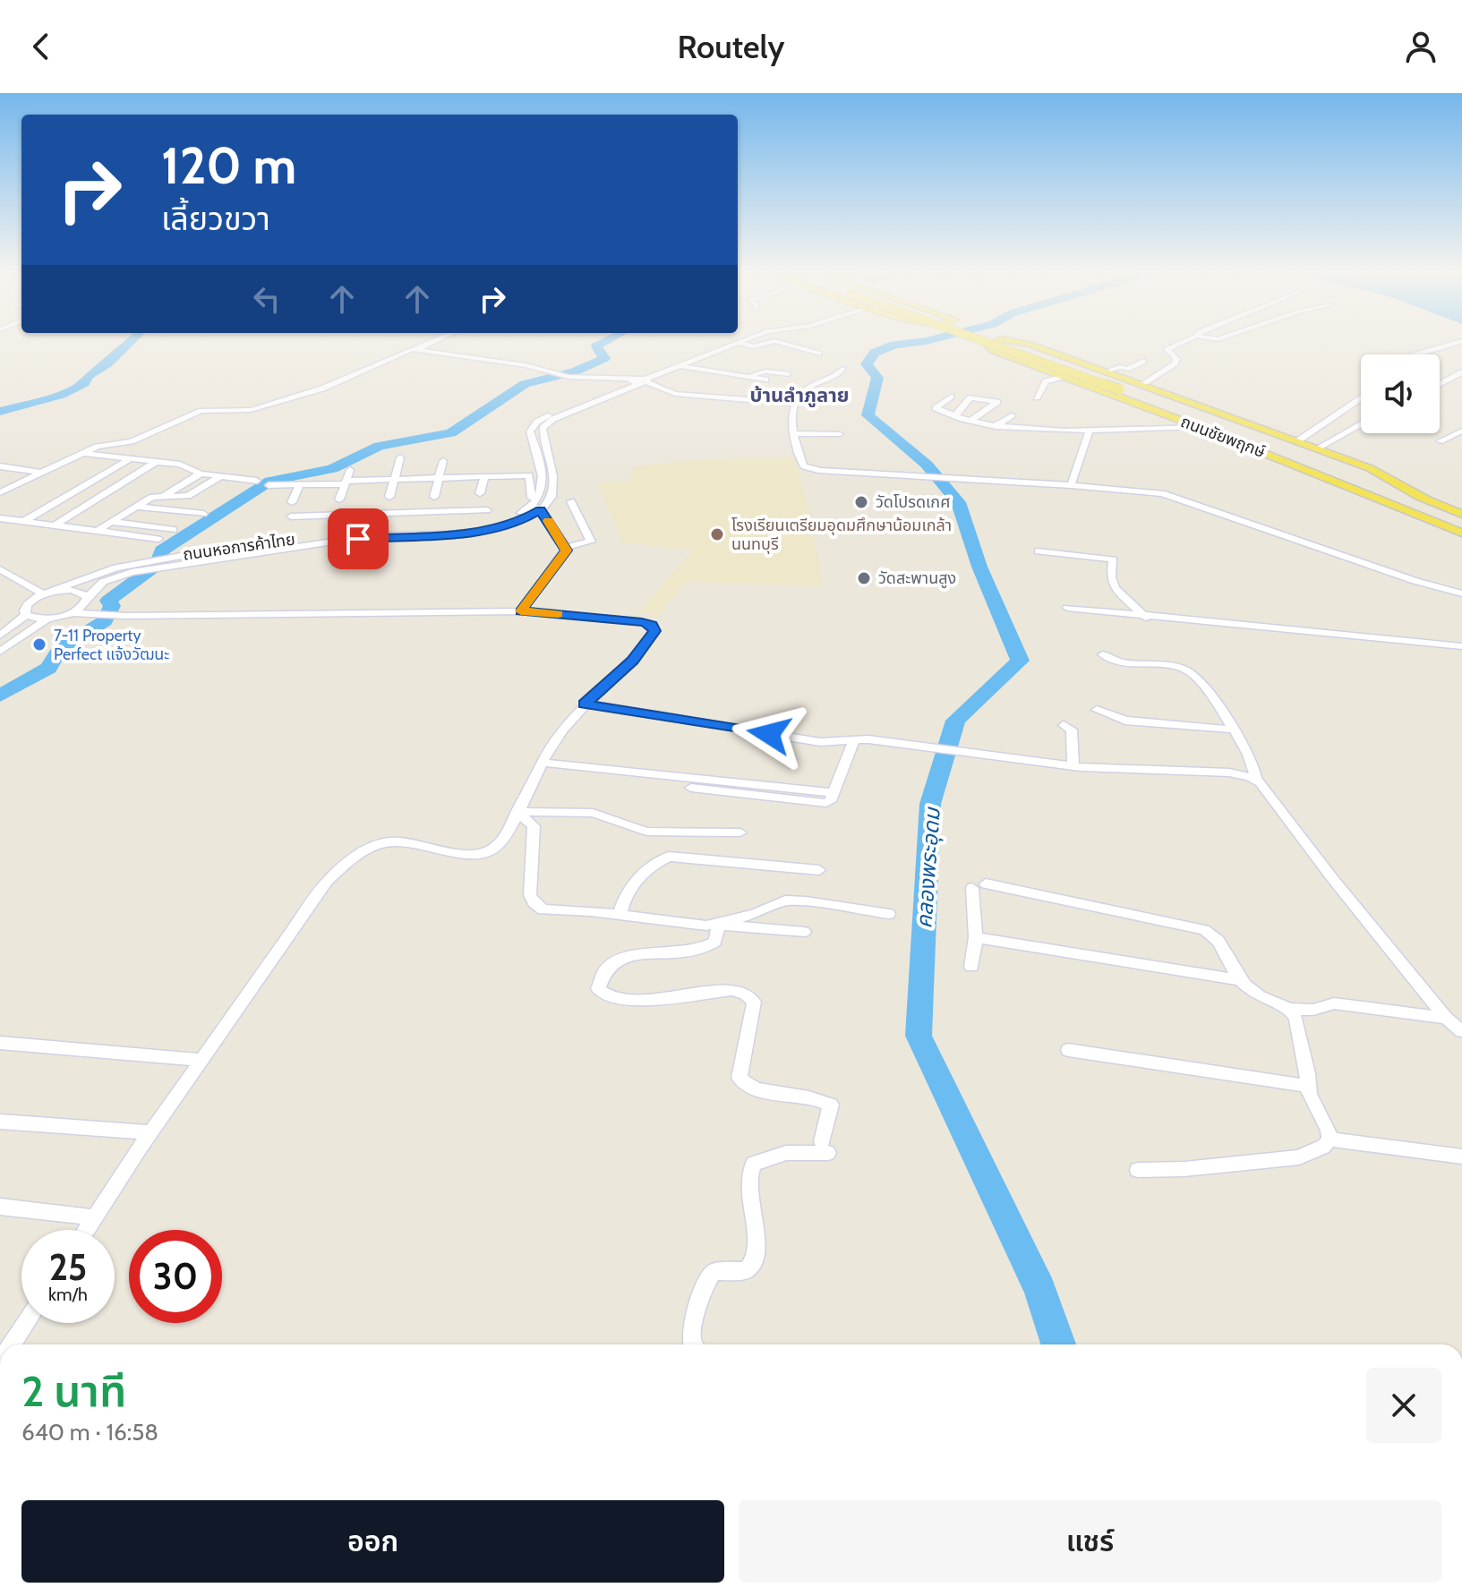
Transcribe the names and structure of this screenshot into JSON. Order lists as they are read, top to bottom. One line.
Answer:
{"streets":{"main road":["ถนนชัยพฤกษ์"],"street":["ถนนหอการค้าไทย"]},"districts":["บ้านลำภูลาย"],"water":["คลองพระอุดม"],"places":["วัดโปรดเกศ","โรงเรียนเตรียมอุดมศึกษาน้อมเกล้า นนทบุรี","วัดสะพานสูง","7-11 Property Perfect แจ้งวัฒนะ"],"page":{"header":"Routely","turn":["120 m","เลี้ยวขวา"],"speed":"25 km/h","limit":"30","heading":["2 นาที","640 m · 16:58"],"buttons":["ออก","แชร์"]}}
